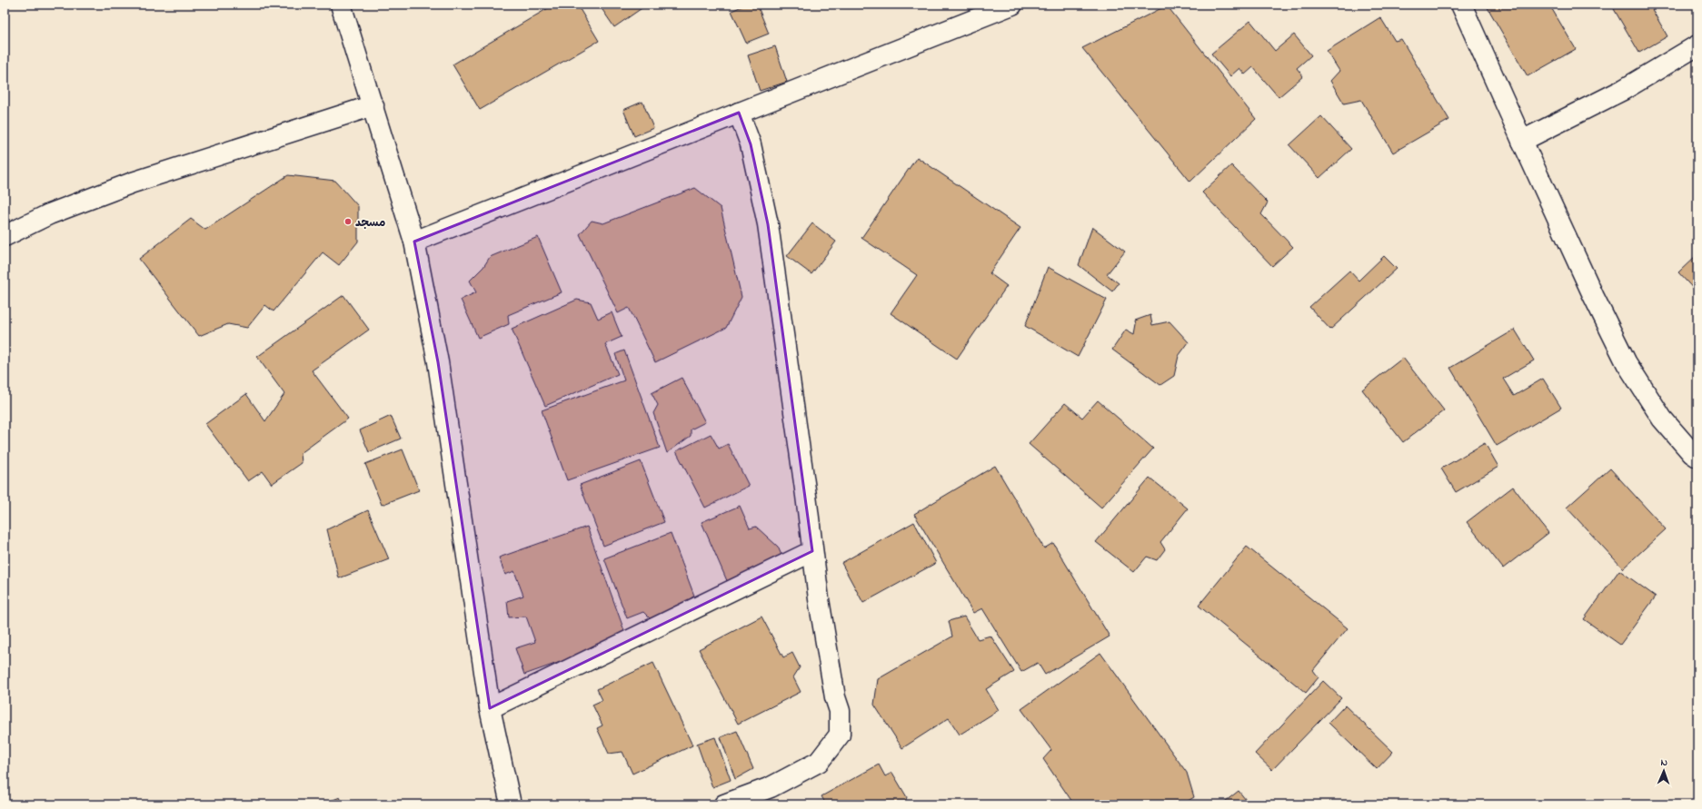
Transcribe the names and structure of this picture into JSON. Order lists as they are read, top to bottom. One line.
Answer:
{"places":["مسجد"],"north":"top"}
